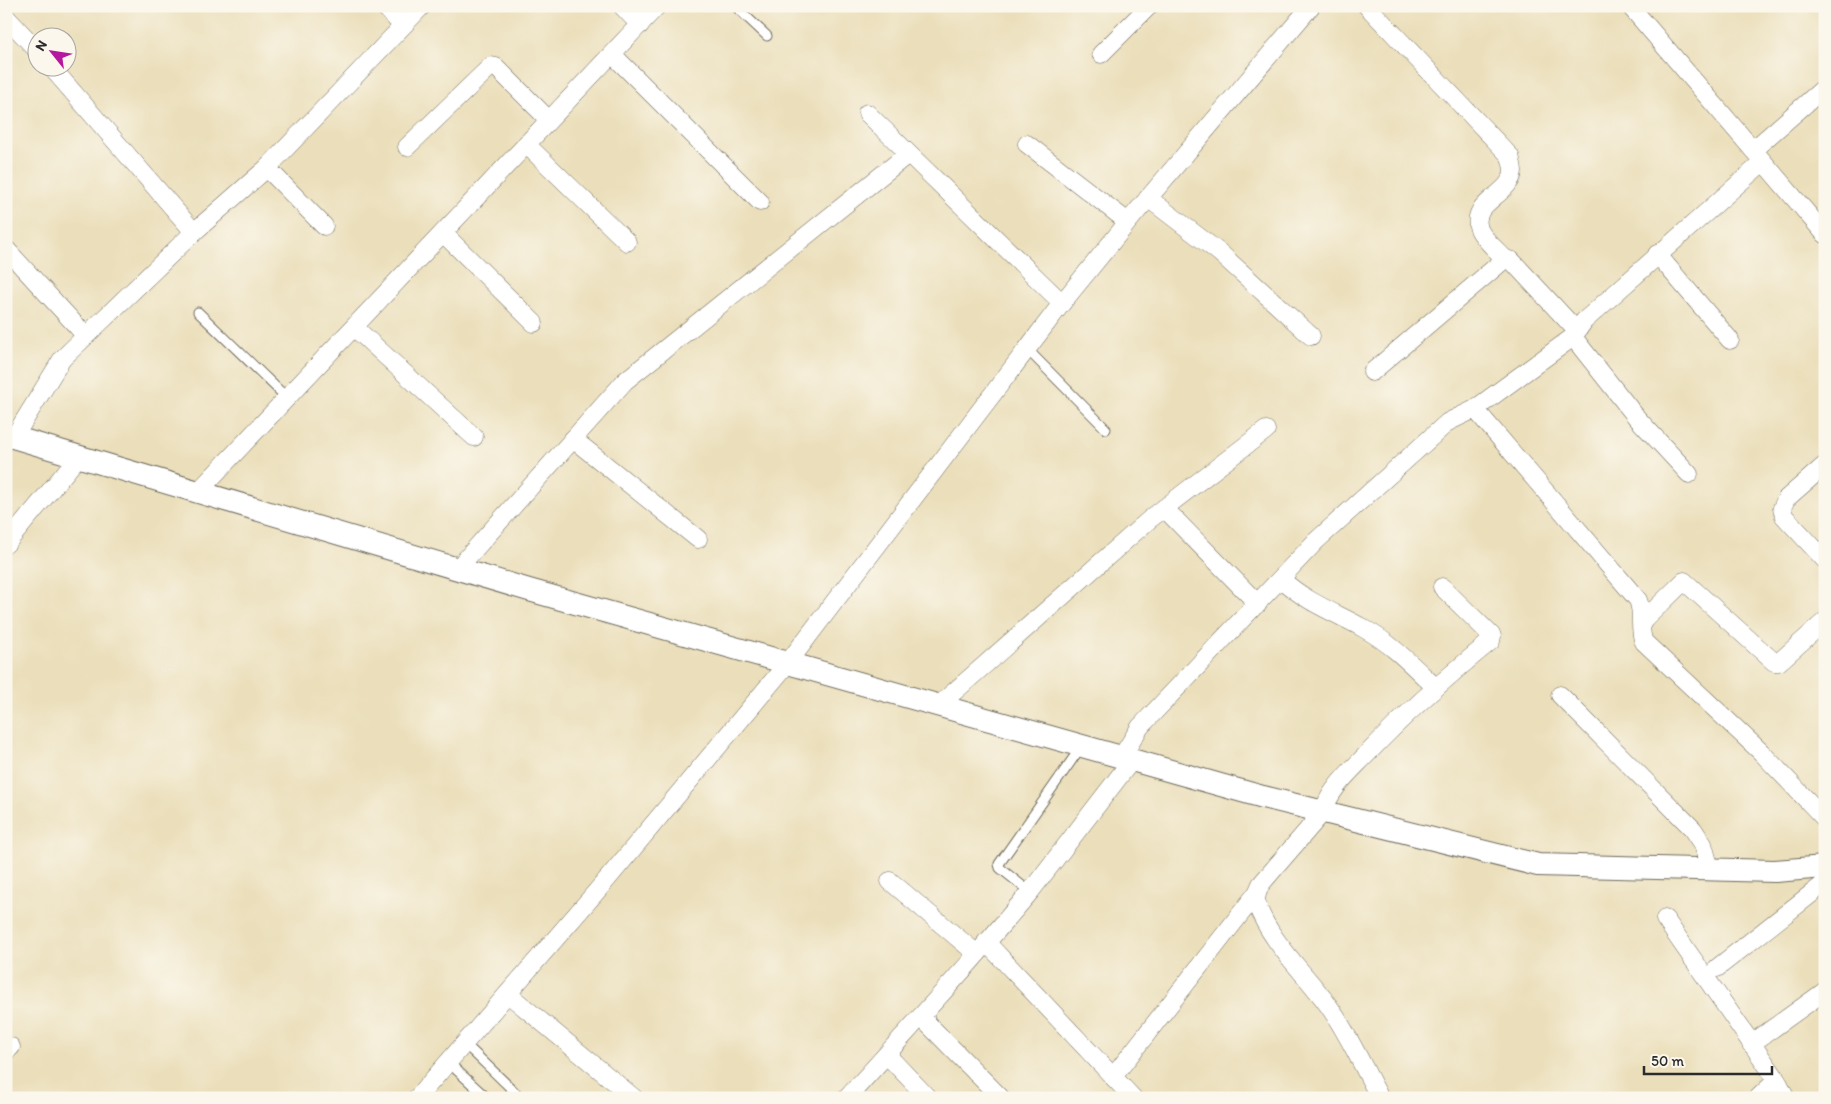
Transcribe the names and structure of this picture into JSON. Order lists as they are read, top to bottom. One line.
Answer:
{"scale_bar":"50 m","north":"top left"}
